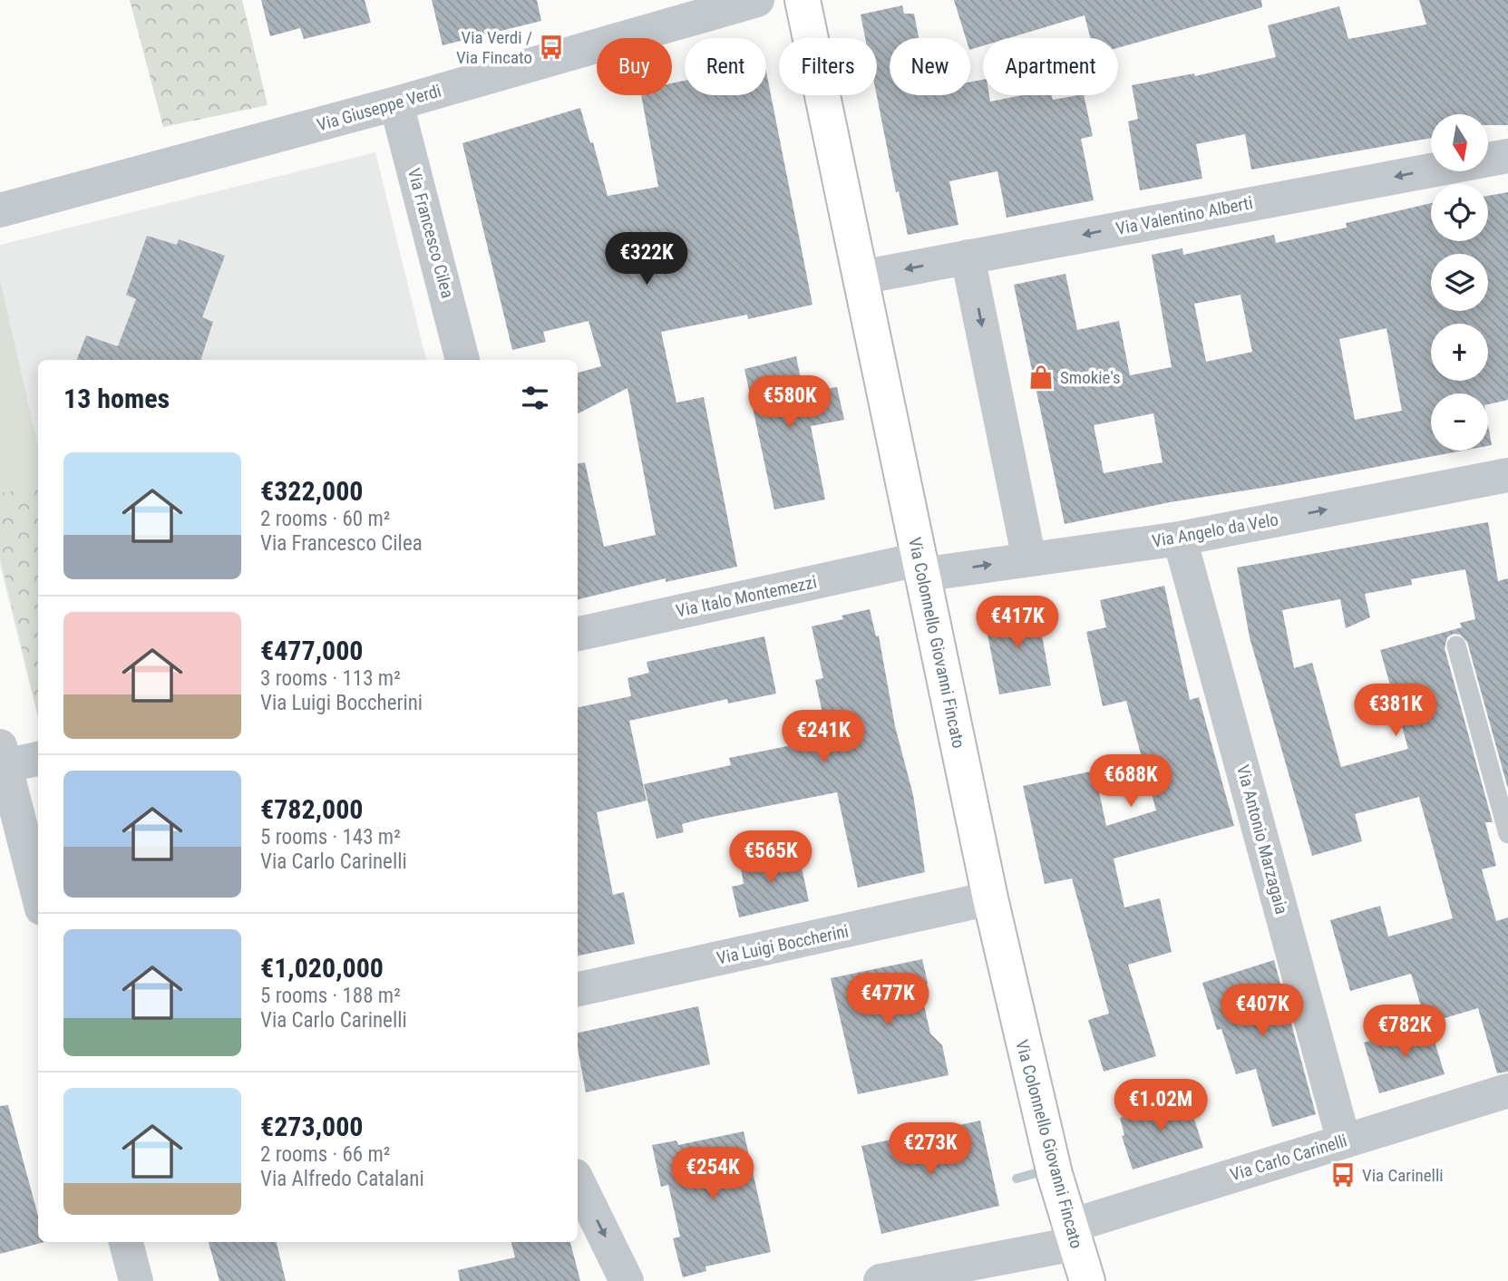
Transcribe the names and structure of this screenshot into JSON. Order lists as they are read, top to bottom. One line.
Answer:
{"streets":{"main road":["Via Colonnello Giovanni Fincato"],"street":["Via Giuseppe Verdi","Via Valentino Alberti","Via Francesco Cilea","Via Angelo da Velo","Via Italo Montemezzi","Via Antonio Marzagaia","Via Luigi Boccherini","Via Carlo Carinelli"]},"crossings":[["Via Giuseppe Verdi","Via Francesco Cilea"],["Via Valentino Alberti","Via Colonnello Giovanni Fincato"],["Via Angelo da Velo","Via Italo Montemezzi"],["Via Angelo da Velo","Via Colonnello Giovanni Fincato"],["Via Angelo da Velo","Via Antonio Marzagaia"],["Via Italo Montemezzi","Via Colonnello Giovanni Fincato"],["Via Colonnello Giovanni Fincato","Via Luigi Boccherini"],["Via Colonnello Giovanni Fincato","Via Carlo Carinelli"],["Via Antonio Marzagaia","Via Carlo Carinelli"]],"one_way":["Via Valentino Alberti","Via Angelo da Velo"],"places":{"bus stop":["Via Verdi / Via Fincato","Via Carinelli"],"shop":["Smokie's"]},"north":"bottom","page":{"chip":["Buy","Rent","Filters","New","Apartment"],"map_buttons":["+","−"],"price":["€322K","€580K","€417K","€381K","€241K","€688K","€565K","€477K","€407K","€782K","€1.02M","€273K","€254K"],"heading":"13 homes","list":[{"name":"€322,000","note":"2 rooms · 60 m² · Via Francesco Cilea"},{"name":"€477,000","note":"3 rooms · 113 m² · Via Luigi Boccherini"},{"name":"€782,000","note":"5 rooms · 143 m² · Via Carlo Carinelli"},{"name":"€1,020,000","note":"5 rooms · 188 m² · Via Carlo Carinelli"},{"name":"€273,000","note":"2 rooms · 66 m² · Via Alfredo Catalani"}]}}
